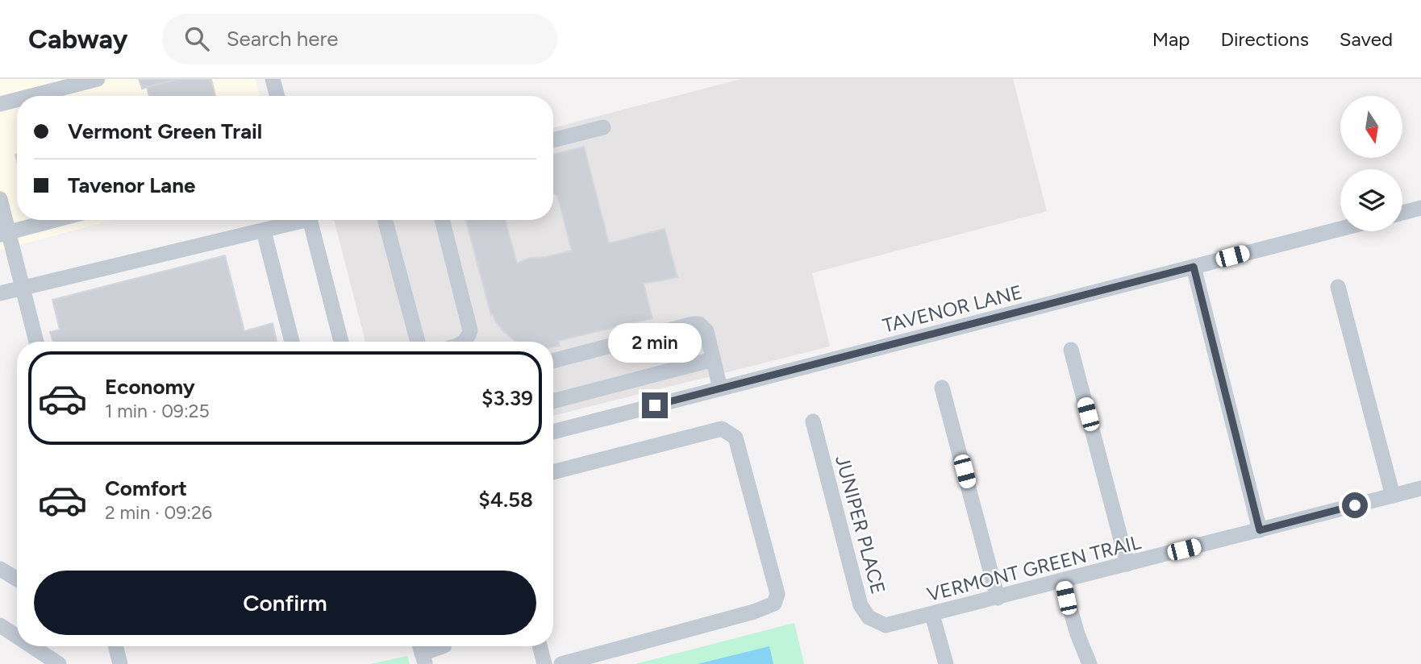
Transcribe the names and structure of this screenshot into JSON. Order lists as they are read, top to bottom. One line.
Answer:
{"streets":{"street":["TAVENOR LANE","JUNIPER PLACE","VERMONT GREEN TRAIL"]},"crossings":[["JUNIPER PLACE","VERMONT GREEN TRAIL"]],"north":"bottom","page":{"header":"Cabway","search":"Search here","nav":["Map","Directions","Saved"],"banner":["Vermont Green Trail","Tavenor Lane"],"bubble":"2 min","list":[{"name":"Economy","note":"1 min · 09:25","value":"$3.39"},{"name":"Comfort","note":"2 min · 09:26","value":"$4.58"}],"buttons":"Confirm"}}
